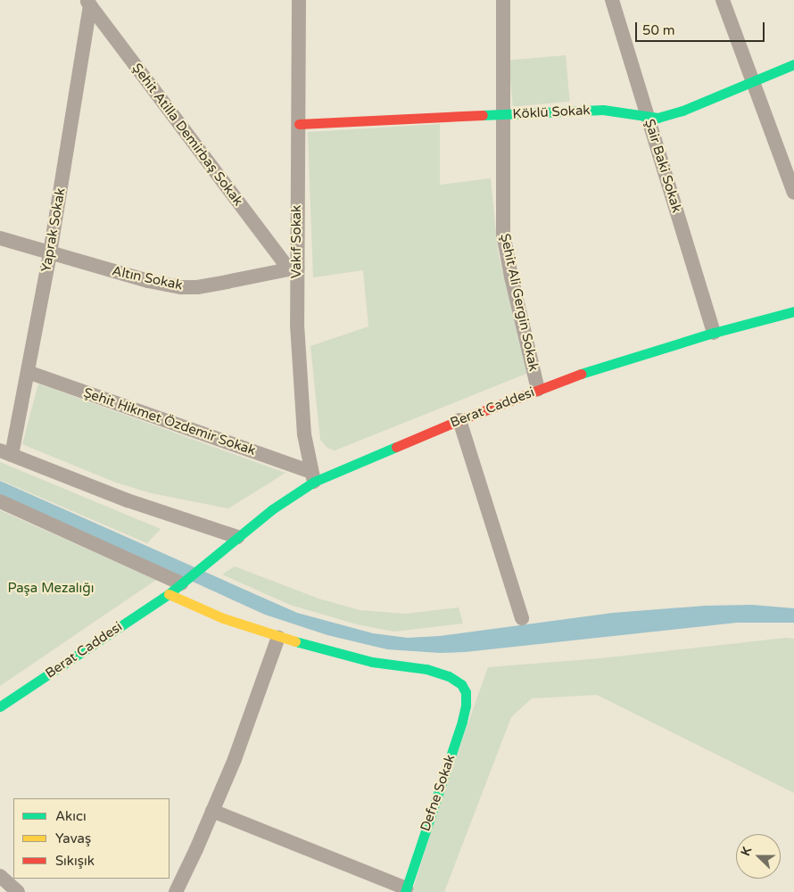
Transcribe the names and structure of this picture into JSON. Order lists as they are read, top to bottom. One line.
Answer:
{"streets":{"street":["Köklü Sokak","Şehit Atilla Demirbaş Sokak","Şair Baki Sokak","Yaprak Sokak","Vakıf Sokak","Altın Sokak","Şehit Ali Gergin Sokak","Berat Caddesi","Şehit Hikmet Özdemir Sokak","Defne Sokak"]},"crossings":[["Köklü Sokak","Şair Baki Sokak"],["Köklü Sokak","Vakıf Sokak"],["Köklü Sokak","Şehit Ali Gergin Sokak"],["Şehit Atilla Demirbaş Sokak","Yaprak Sokak"],["Şehit Atilla Demirbaş Sokak","Vakıf Sokak"],["Şehit Atilla Demirbaş Sokak","Altın Sokak"],["Şair Baki Sokak","Berat Caddesi"],["Yaprak Sokak","Altın Sokak"],["Yaprak Sokak","Şehit Hikmet Özdemir Sokak"],["Vakıf Sokak","Altın Sokak"],["Vakıf Sokak","Berat Caddesi"],["Vakıf Sokak","Şehit Hikmet Özdemir Sokak"],["Şehit Ali Gergin Sokak","Berat Caddesi"],["Berat Caddesi","Şehit Hikmet Özdemir Sokak"]],"parks":["Paşa Mezalığı"],"legend":["Akıcı","Yavaş","Sıkışık"],"scale_bar":"50 m","north":"left"}
